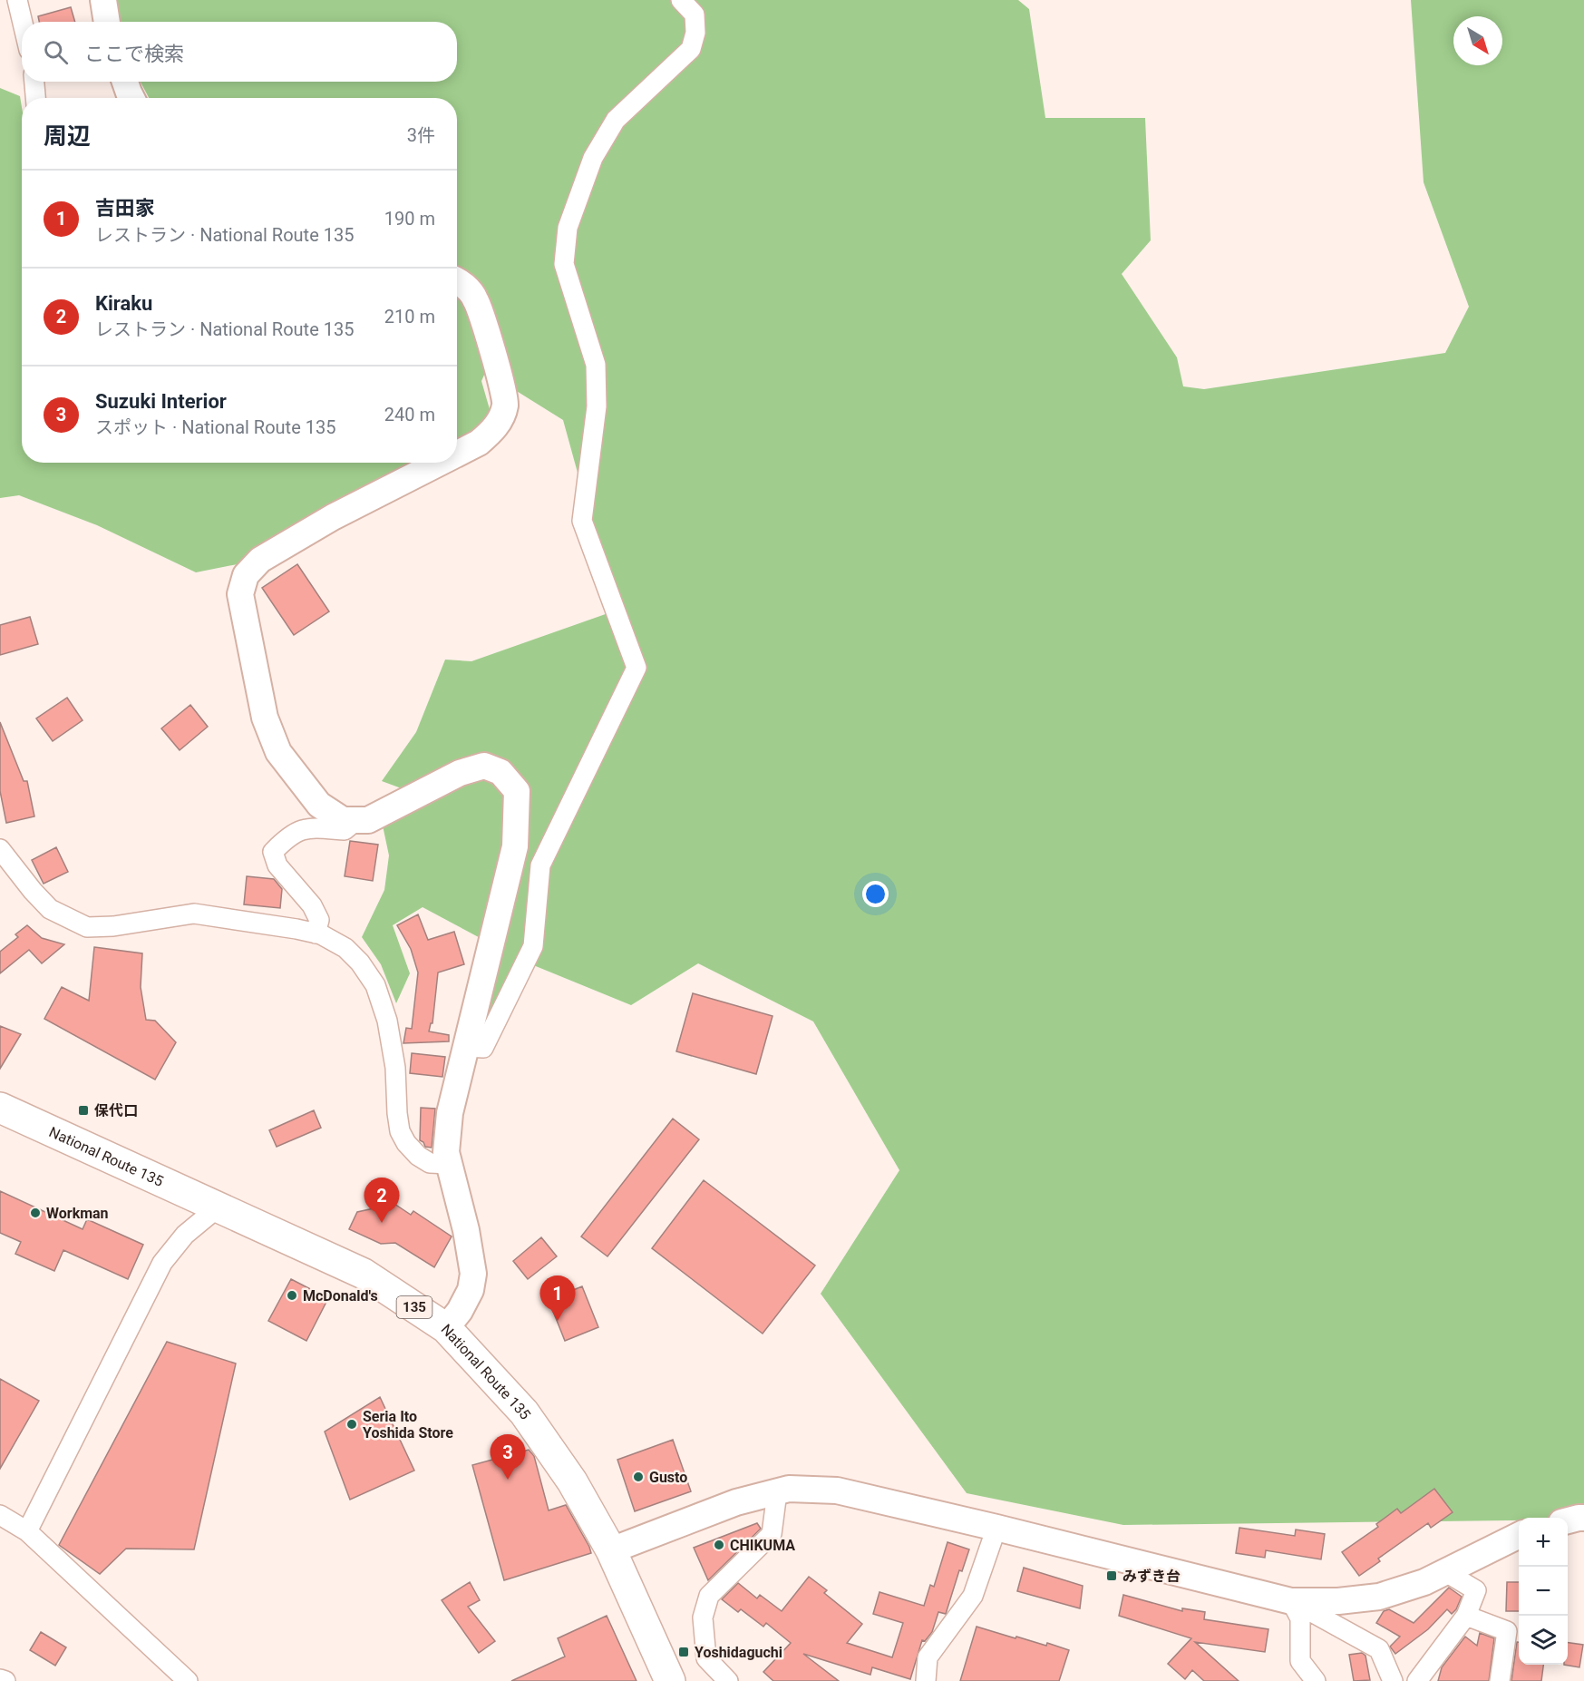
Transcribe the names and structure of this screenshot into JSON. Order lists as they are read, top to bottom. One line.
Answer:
{"streets":{"highway":["National Route 135","135"]},"places":{"transit":["保代口","みずき台","Yoshidaguchi"],"other":["Workman","McDonald's","Seria Ito Yoshida Store","Gusto","CHIKUMA"]},"north":"bottom right","page":{"search":"ここで検索","heading":["周辺","3件"],"list":[{"mark":"1","name":"吉田家","note":"レストラン · National Route 135","value":"190 m"},{"mark":"2","name":"Kiraku","note":"レストラン · National Route 135","value":"210 m"},{"mark":"3","name":"Suzuki Interior","note":"スポット · National Route 135","value":"240 m"}],"pins":["2","1","3"],"map_buttons":["+","−"]}}
